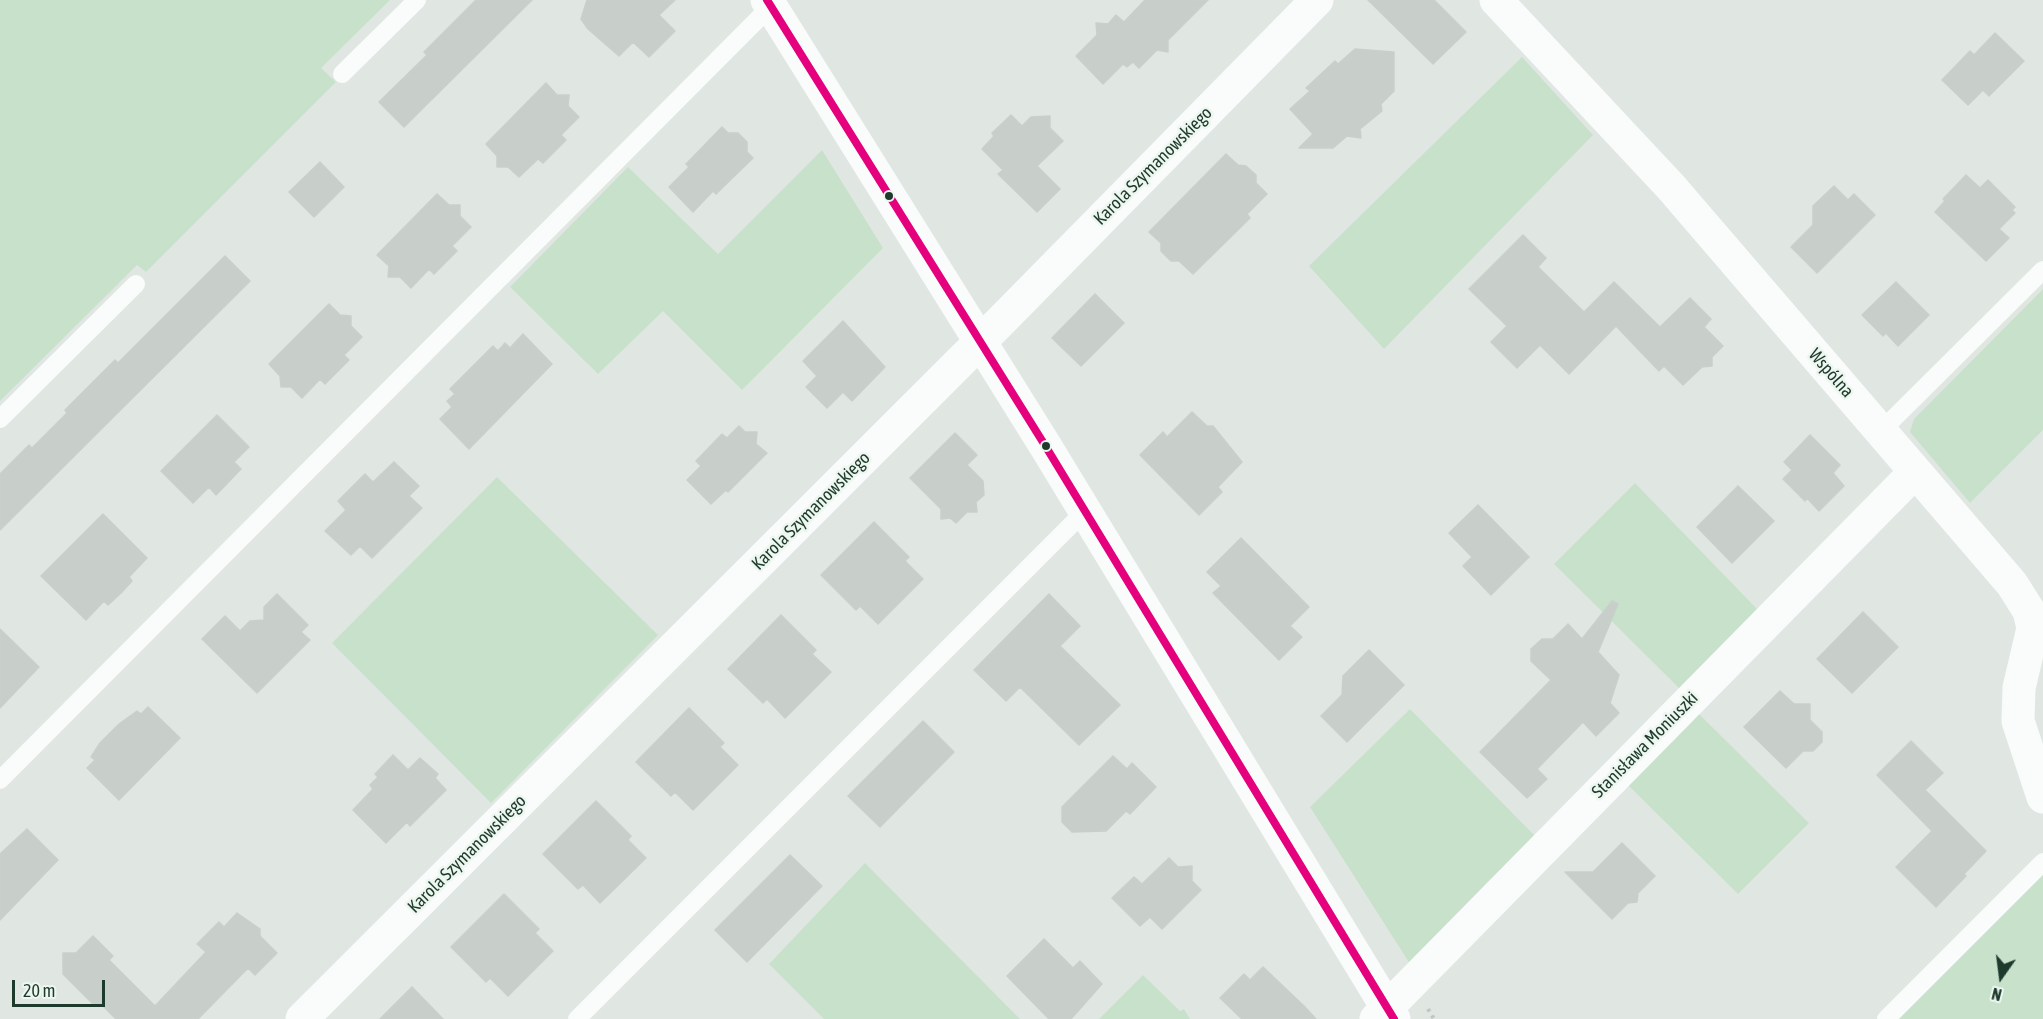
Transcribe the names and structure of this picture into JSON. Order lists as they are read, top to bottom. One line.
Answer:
{"streets":{"street":["Karola Szymanowskiego","Wspólna","Stanisława Moniuszki"]},"crossings":[["Wspólna","Stanisława Moniuszki"]],"scale_bar":"20 m","north":"bottom"}
